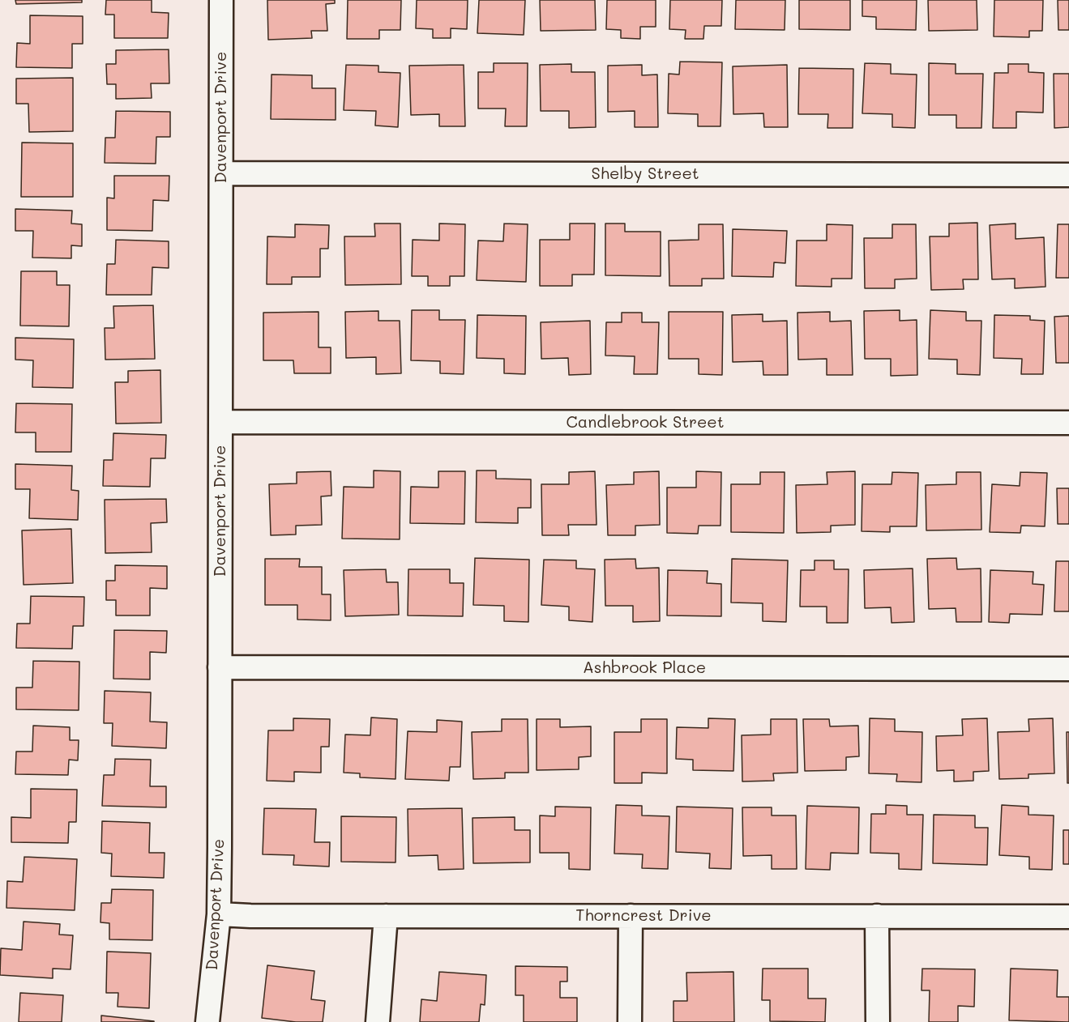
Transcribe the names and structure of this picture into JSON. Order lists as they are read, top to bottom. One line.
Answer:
{"streets":{"street":["Davenport Drive","Shelby Street","Candlebrook Street","Ashbrook Place","Thorncrest Drive"]},"crossings":[["Davenport Drive","Shelby Street"],["Davenport Drive","Candlebrook Street"],["Davenport Drive","Ashbrook Place"],["Davenport Drive","Thorncrest Drive"]]}
